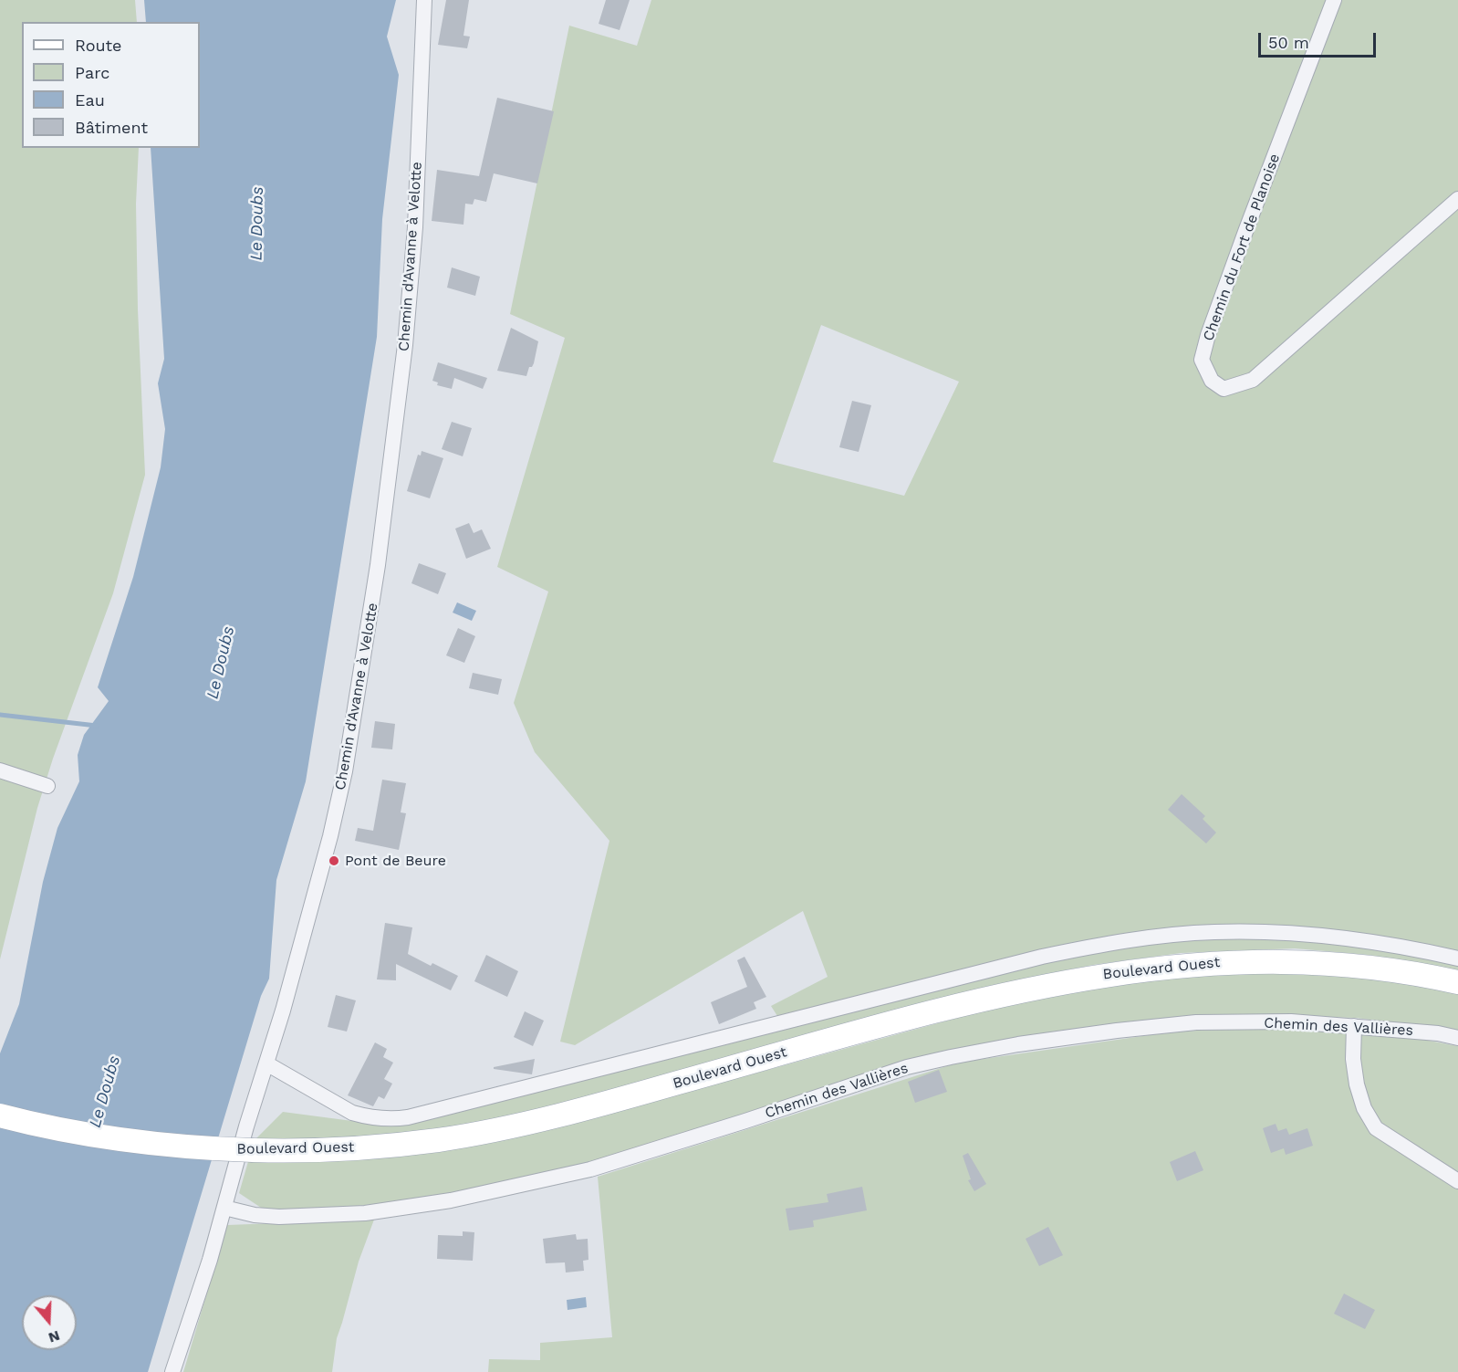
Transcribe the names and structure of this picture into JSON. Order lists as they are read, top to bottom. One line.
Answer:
{"streets":{"main road":["Boulevard Ouest"],"street":["Chemin du Fort de Planoise","Chemin d'Avanne à Velotte","Chemin des Vallières"]},"crossings":[["Chemin d'Avanne à Velotte","Chemin des Vallières"]],"water":["Le Doubs"],"places":["Pont de Beure"],"legend":["Route","Parc","Eau","Bâtiment"],"scale_bar":"50 m","north":"bottom"}
